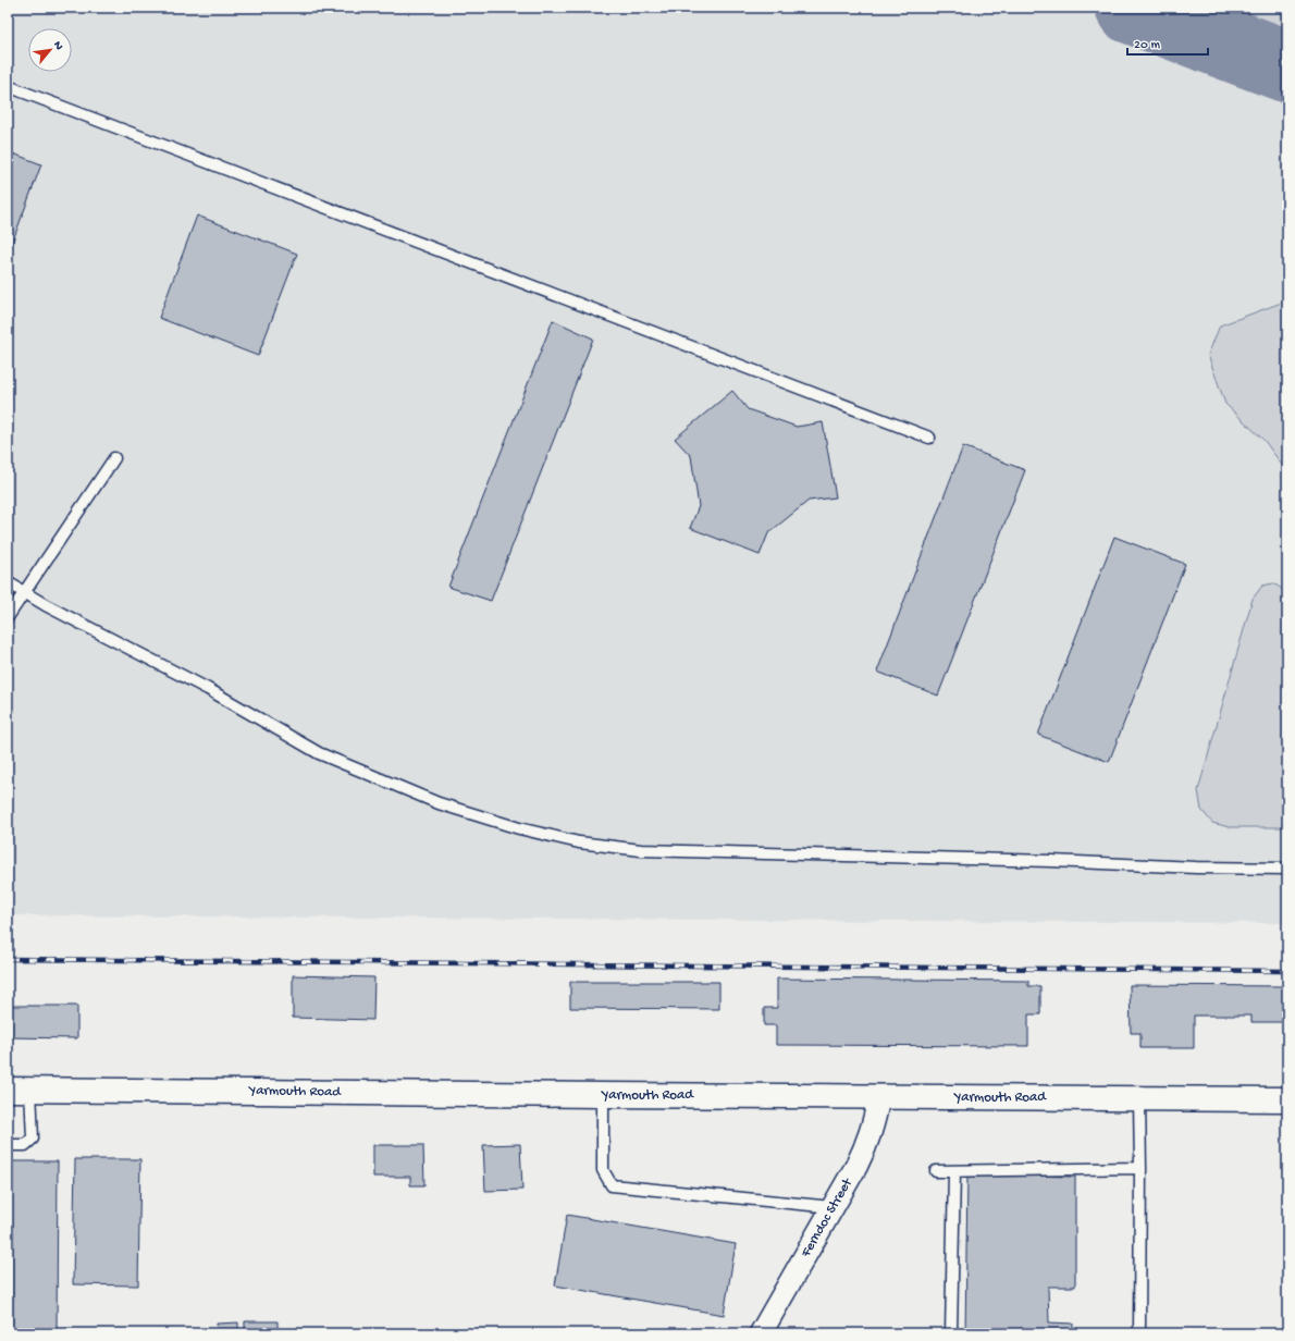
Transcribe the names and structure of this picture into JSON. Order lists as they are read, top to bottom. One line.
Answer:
{"streets":{"main road":["Yarmouth Road"],"street":["Ferndoc Street"]},"crossings":[["Yarmouth Road","Ferndoc Street"]],"scale_bar":"20 m","north":"top right"}
